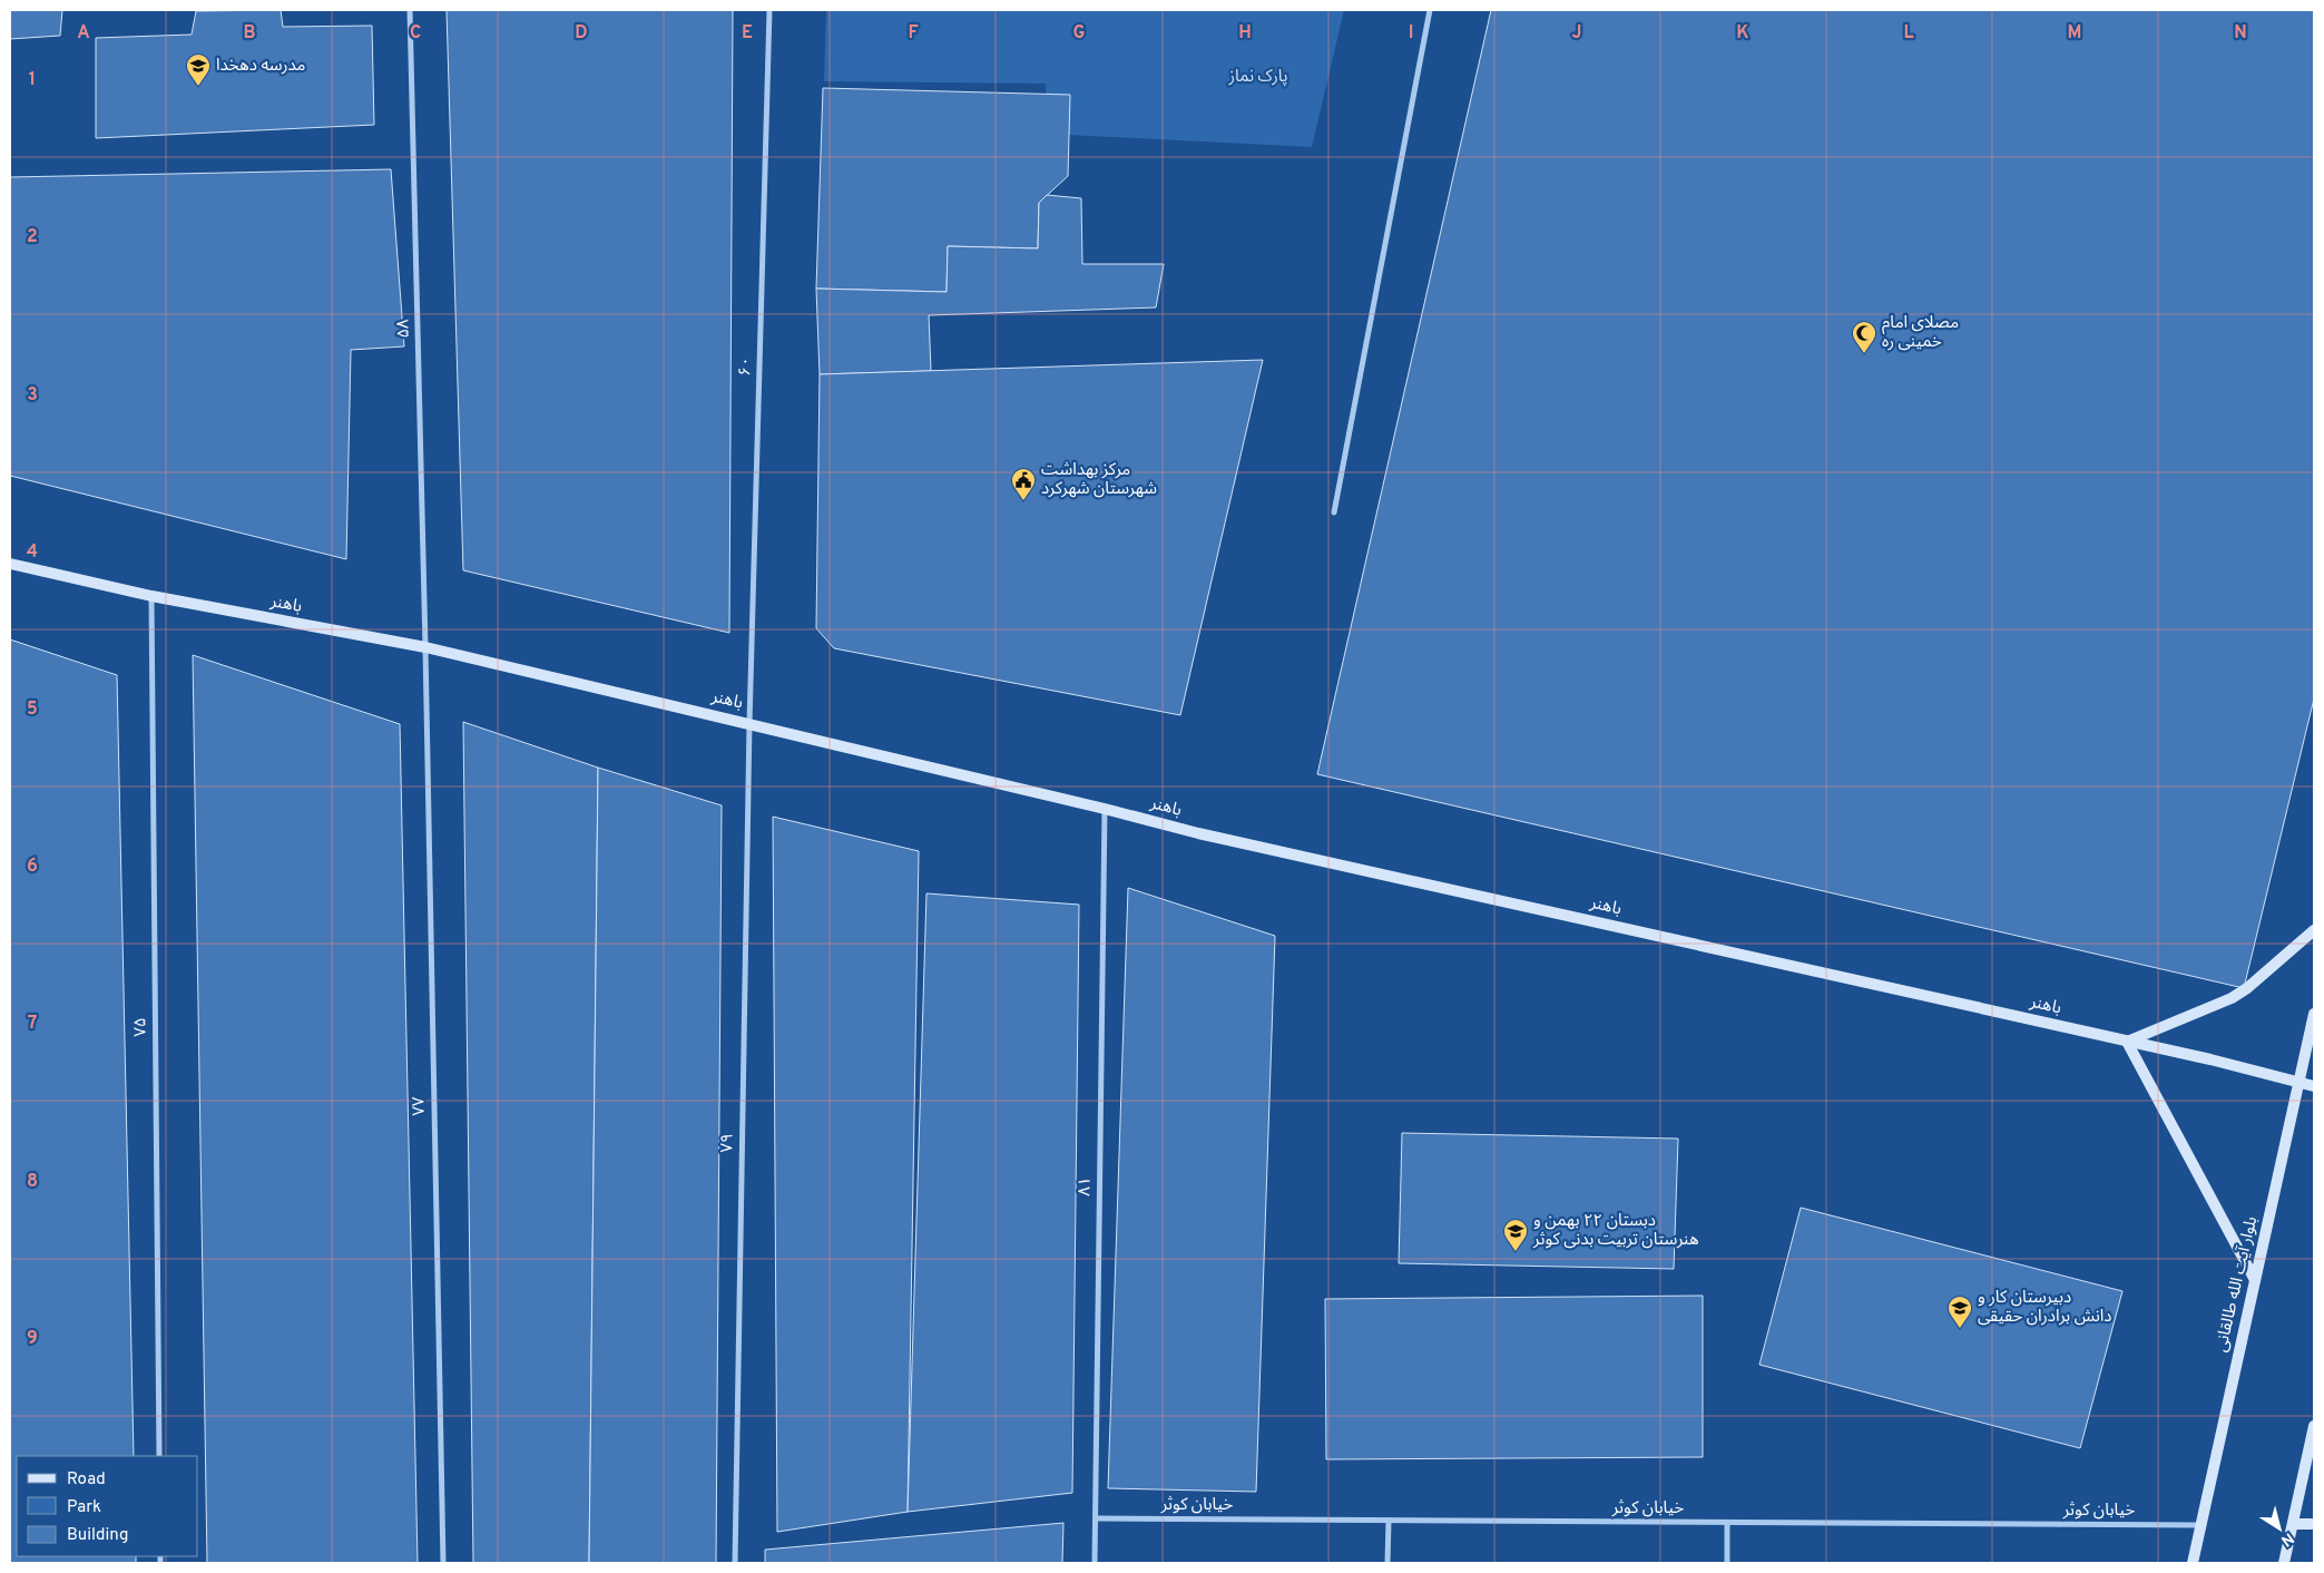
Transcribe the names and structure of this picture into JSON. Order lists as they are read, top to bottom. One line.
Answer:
{"streets":{"main road":["باهنر","بلوار آیت الله طالقانی"],"street":["۵۸","۶۰","۷۵","۷۷","۷۹","۸۱","خیابان کوثر"]},"crossings":[["۵۸","باهنر"],["۵۸","۷۷"],["۶۰","باهنر"],["۶۰","۷۹"],["باهنر","۷۵"],["باهنر","۷۷"],["باهنر","۷۹"],["باهنر","۸۱"],["باهنر","بلوار آیت الله طالقانی"],["۸۱","خیابان کوثر"],["بلوار آیت الله طالقانی","خیابان کوثر"]],"parks":["پارک نماز"],"places":{"school or university":["مدرسه دهخدا","دبستان ۲۲ بهمن و هنرستان تربیت بدنی کوثر","دبیرستان کار و دانش برادران حقیقی"],"mosque":["مصلای امام خمینی ره"],"public building":["مرکز بهداشت شهرستان شهرکرد"]},"legend":["Road","Park","Building"],"north":"bottom right","grid":{"columns":["A","B","C","D","E","F","G","H","I","J","K","L","M","N"],"rows":["1","2","3","4","5","6","7","8","9"]}}
